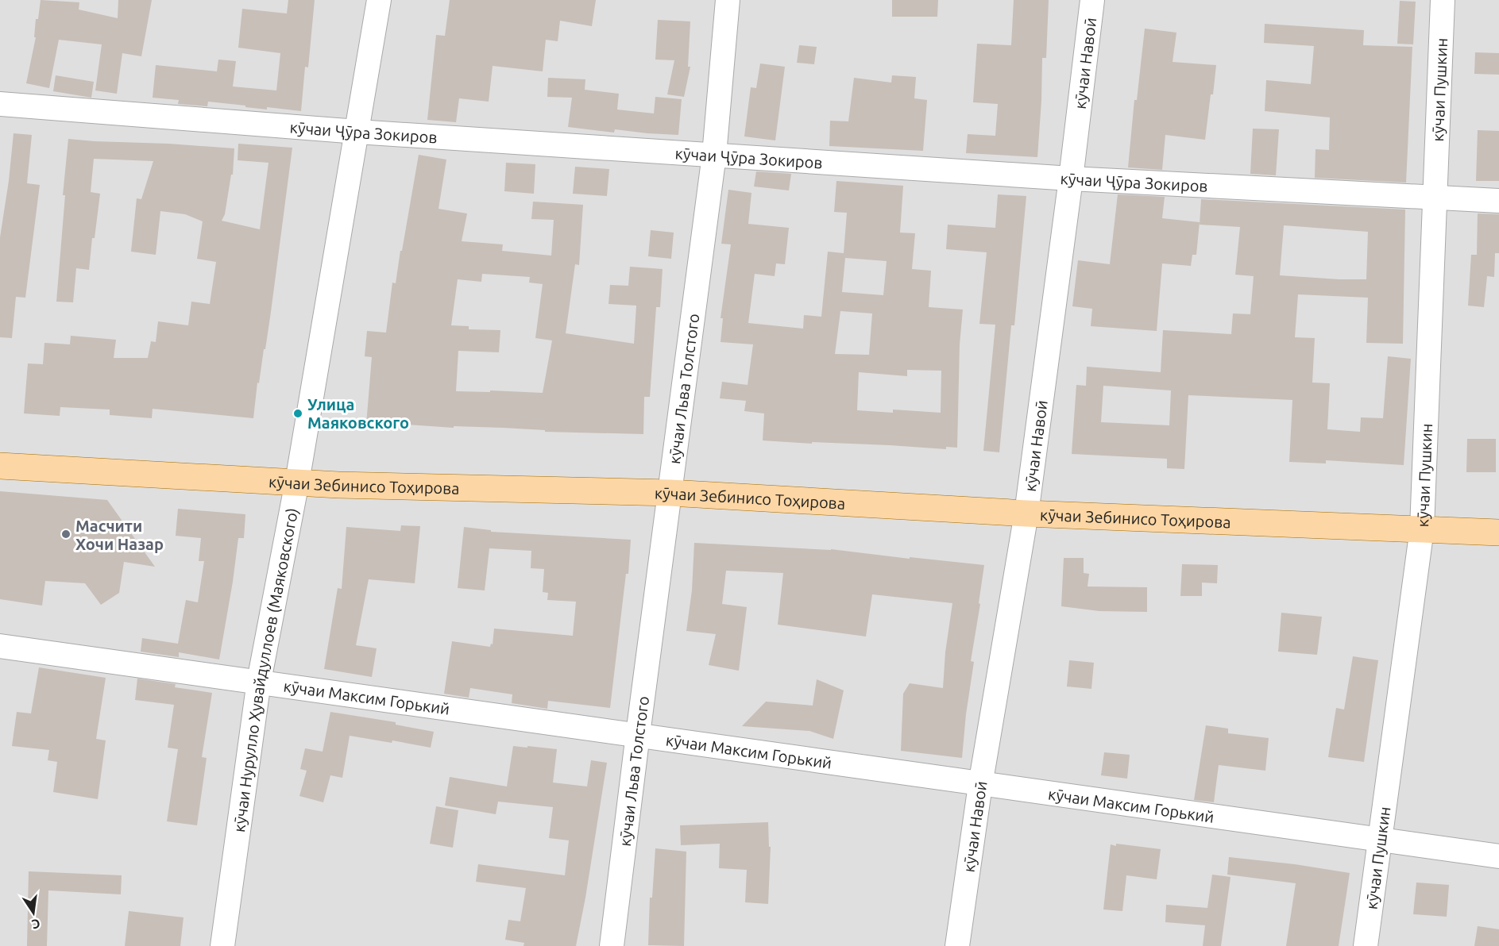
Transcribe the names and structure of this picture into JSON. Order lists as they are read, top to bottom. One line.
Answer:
{"streets":{"main road":["кӯчаи Зебинисо Тоҳирова"],"street":["кӯчаи Навоӣ","кӯчаи Пушкин","кӯчаи Ҷӯра Зокиров","кӯчаи Льва Толстого","кӯчаи Нурулло Ҳувайдуллоев (Маяковского)","кӯчаи Максим Горький"]},"crossings":[["кӯчаи Навоӣ","кӯчаи Ҷӯра Зокиров"],["кӯчаи Навоӣ","кӯчаи Зебинисо Тоҳирова"],["кӯчаи Навоӣ","кӯчаи Максим Горький"],["кӯчаи Пушкин","кӯчаи Ҷӯра Зокиров"],["кӯчаи Пушкин","кӯчаи Зебинисо Тоҳирова"],["кӯчаи Пушкин","кӯчаи Максим Горький"],["кӯчаи Ҷӯра Зокиров","кӯчаи Льва Толстого"],["кӯчаи Ҷӯра Зокиров","кӯчаи Нурулло Ҳувайдуллоев (Маяковского)"],["кӯчаи Льва Толстого","кӯчаи Зебинисо Тоҳирова"],["кӯчаи Льва Толстого","кӯчаи Максим Горький"],["кӯчаи Зебинисо Тоҳирова","кӯчаи Нурулло Ҳувайдуллоев (Маяковского)"],["кӯчаи Нурулло Ҳувайдуллоев (Маяковского)","кӯчаи Максим Горький"]],"places":["Улица Маяковского","Масчити Хочи Назар"],"north":"bottom"}
